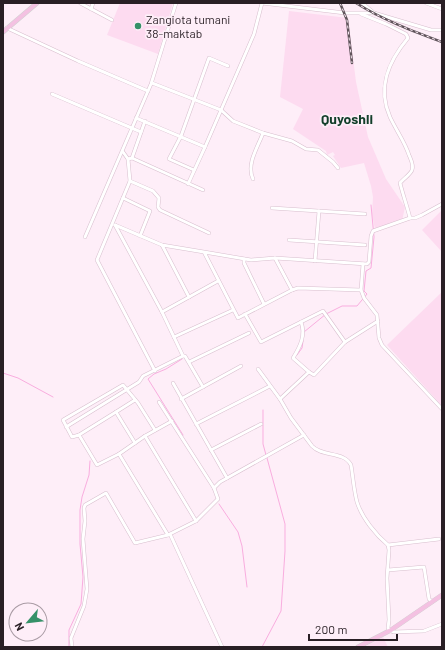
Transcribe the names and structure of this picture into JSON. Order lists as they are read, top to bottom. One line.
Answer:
{"districts":["Quyoshli"],"places":["Zangiota tumani 38-maktab"],"scale_bar":"200 m","north":"bottom left"}
